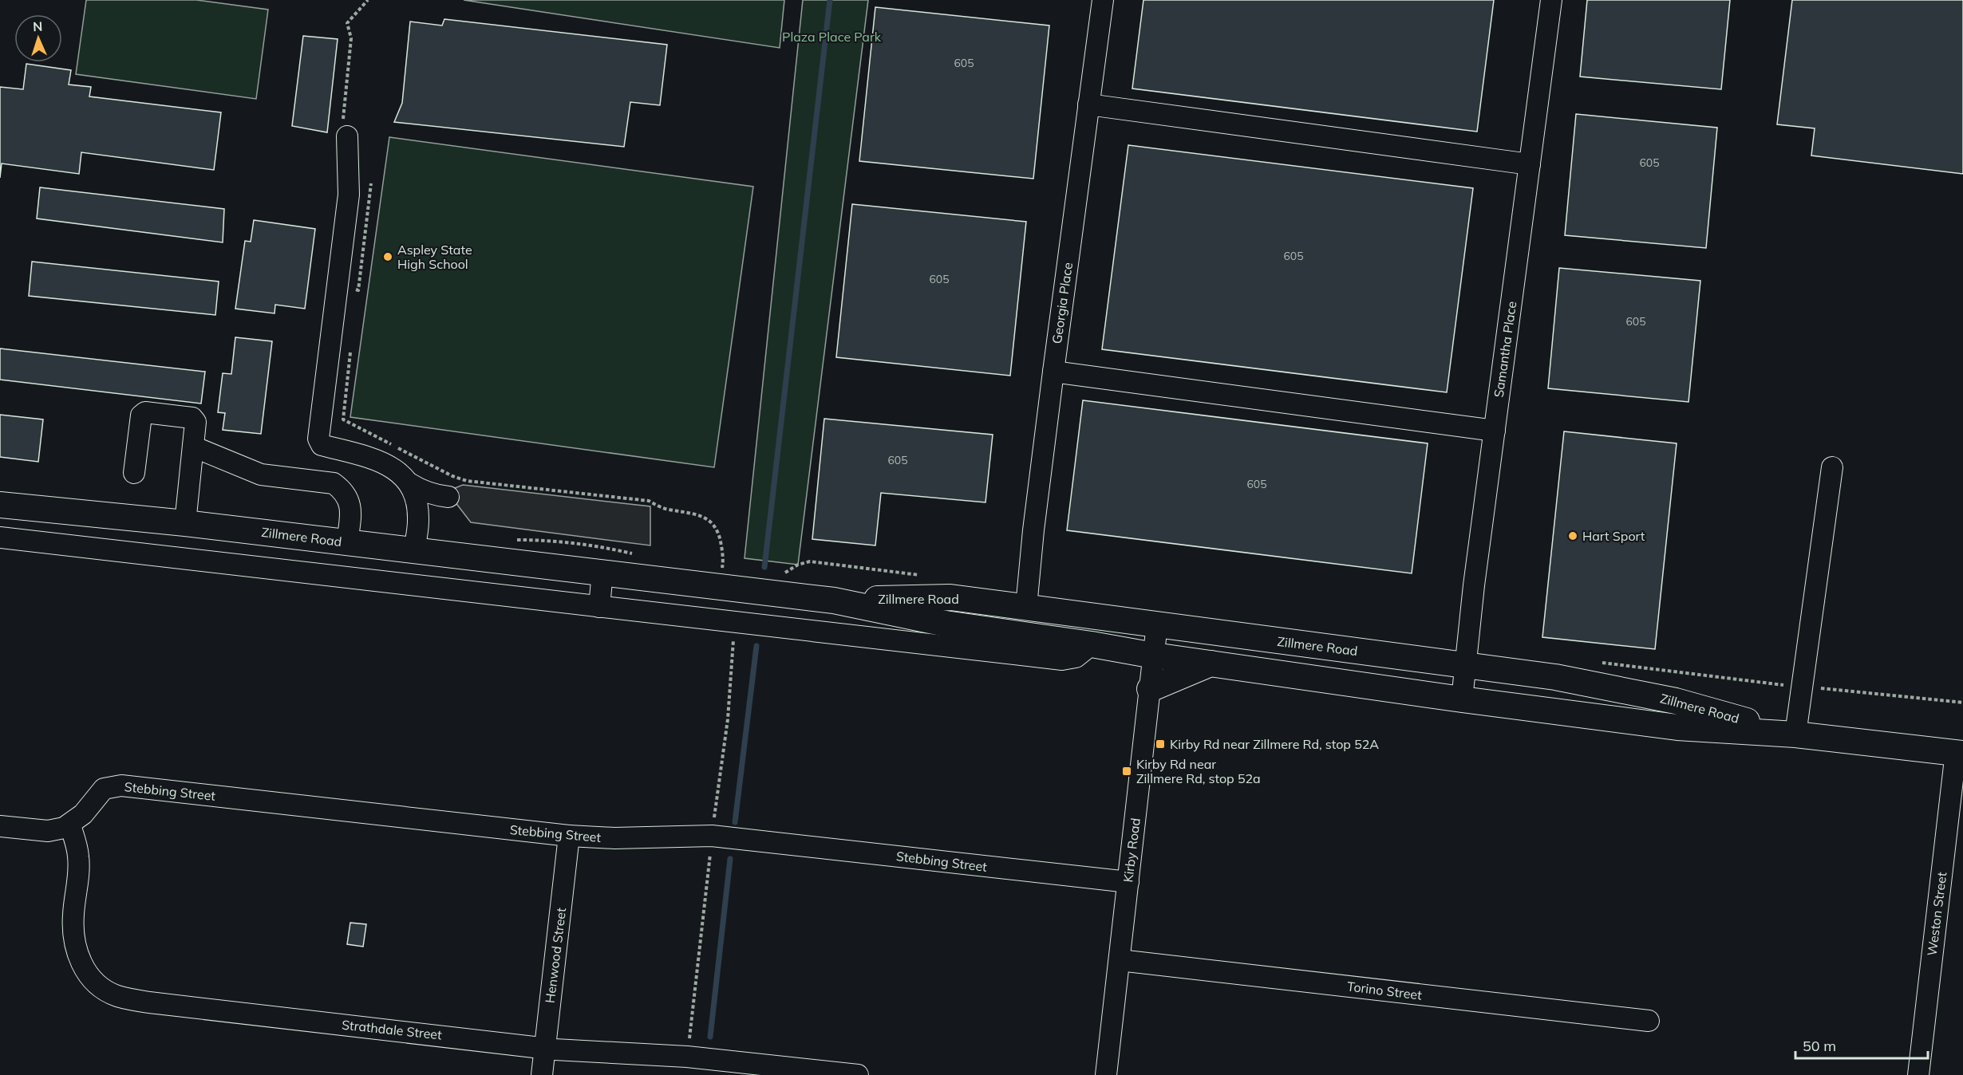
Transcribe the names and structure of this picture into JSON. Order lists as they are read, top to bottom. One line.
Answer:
{"streets":{"main road":["Zillmere Road"],"street":["Georgia Place","Samantha Place","Stebbing Street","Kirby Road","Weston Street","Henwood Street","Torino Street","Strathdale Street"]},"crossings":[["Georgia Place","Zillmere Road"],["Samantha Place","Zillmere Road"],["Zillmere Road","Kirby Road"],["Zillmere Road","Weston Street"],["Stebbing Street","Kirby Road"],["Stebbing Street","Henwood Street"],["Stebbing Street","Strathdale Street"],["Kirby Road","Torino Street"],["Henwood Street","Strathdale Street"]],"parks":["Plaza Place Park"],"places":{"other":["Aspley State High School","Hart Sport"],"transit":["Kirby Rd near Zillmere Rd, stop 52A","Kirby Rd near Zillmere Rd, stop 52a"]},"house_numbers":["605","605","605","605","605","605","605"],"scale_bar":"50 m","north":"top"}
